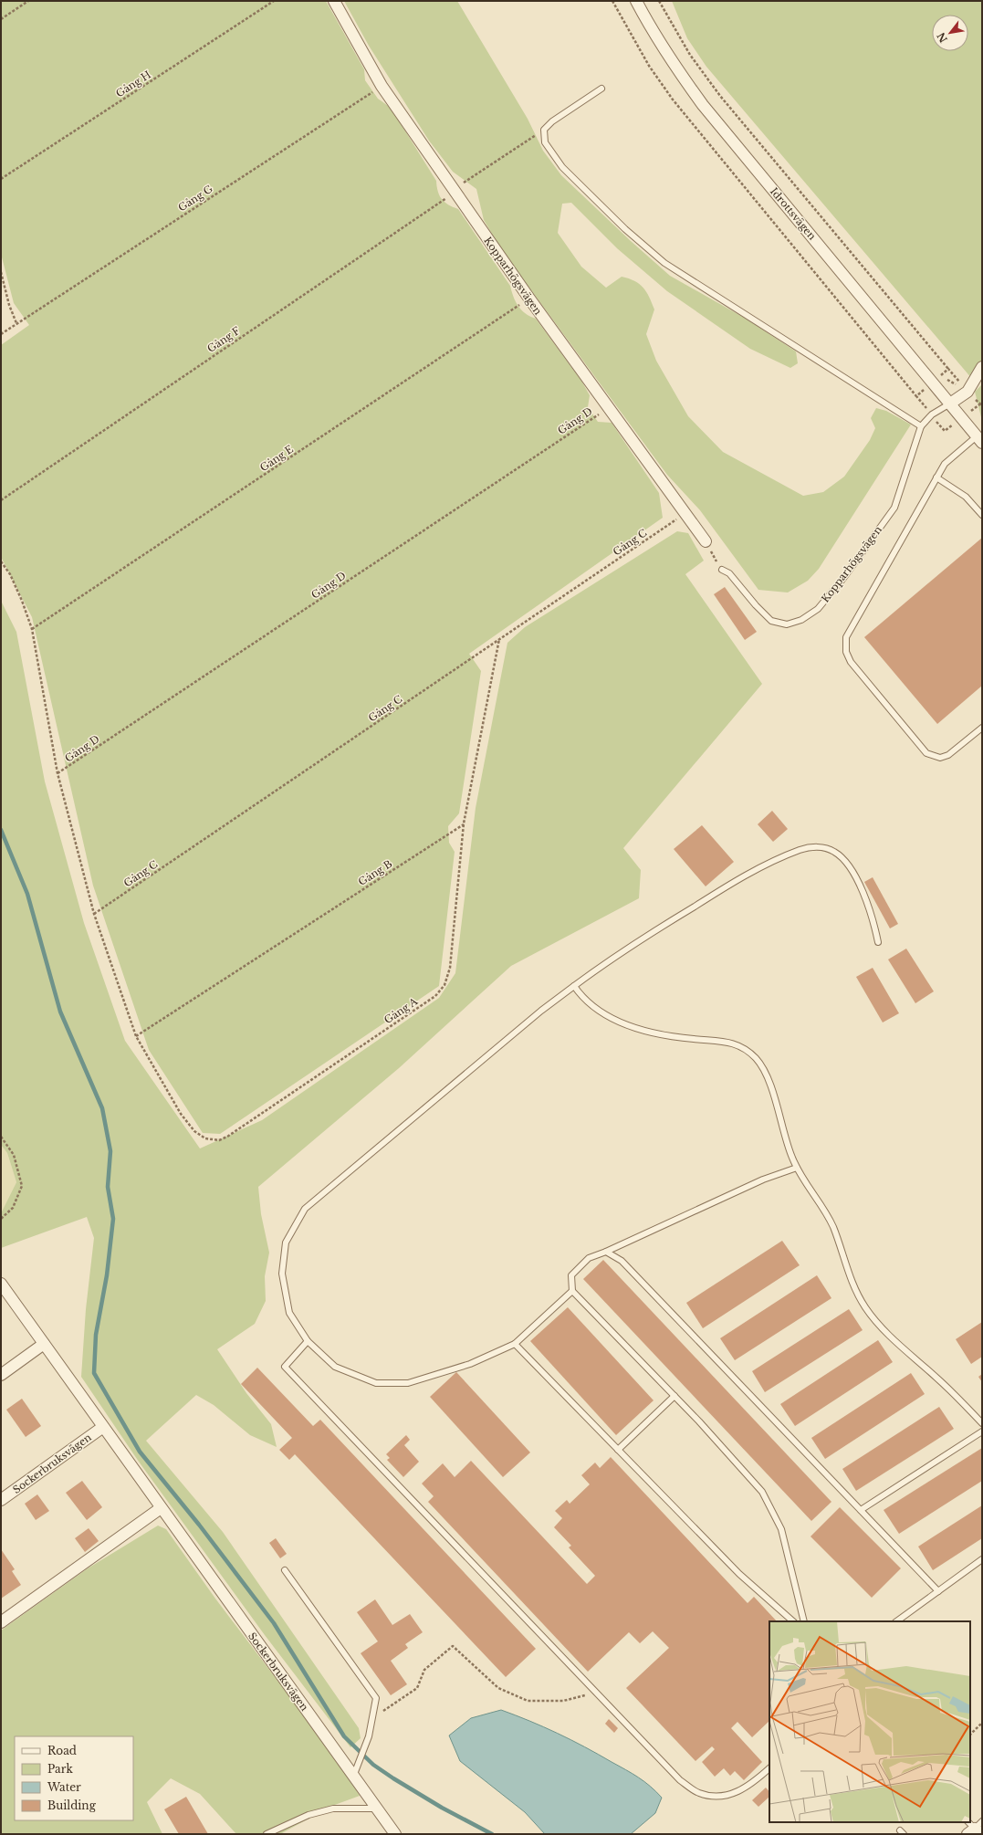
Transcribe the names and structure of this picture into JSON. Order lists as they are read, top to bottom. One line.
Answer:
{"streets":{"street":["Idrottsvägen","Kopparhögsvägen","Sockerbruksvägen"],"path":["Gång H","Gång G","Gång F","Gång D","Gång E","Gång C","Gång B","Gång A"]},"crossings":[["Gång G","Kopparhögsvägen"],["Kopparhögsvägen","Gång F"],["Kopparhögsvägen","Gång D"],["Kopparhögsvägen","Gång E"],["Kopparhögsvägen","Gång C"],["Gång B","Gång A"]],"legend":["Road","Park","Water","Building"],"north":"bottom left"}
